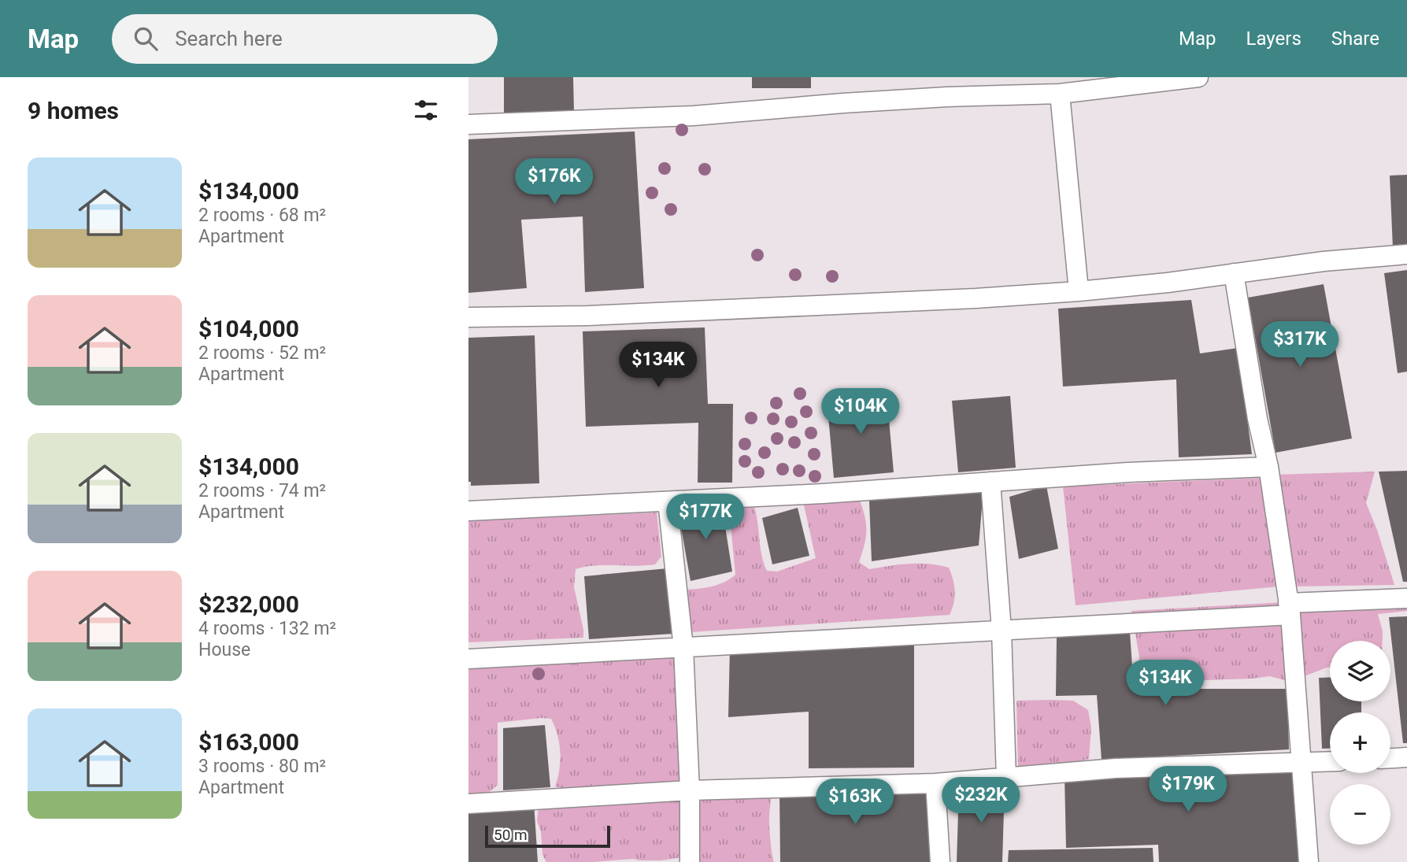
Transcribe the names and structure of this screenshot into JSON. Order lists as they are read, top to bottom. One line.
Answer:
{"scale_bar":"50 m","page":{"header":"Map","search":"Search here","nav":["Map","Layers","Share"],"heading":"9 homes","list":[{"name":"$134,000","note":"2 rooms · 68 m² · Apartment"},{"name":"$104,000","note":"2 rooms · 52 m² · Apartment"},{"name":"$134,000","note":"2 rooms · 74 m² · Apartment"},{"name":"$232,000","note":"4 rooms · 132 m² · House"},{"name":"$163,000","note":"3 rooms · 80 m² · Apartment"}],"price":["$176K","$317K","$134K","$104K","$177K","$134K","$179K","$232K","$163K"],"map_buttons":["+","−"],"scale":"50 m"}}
